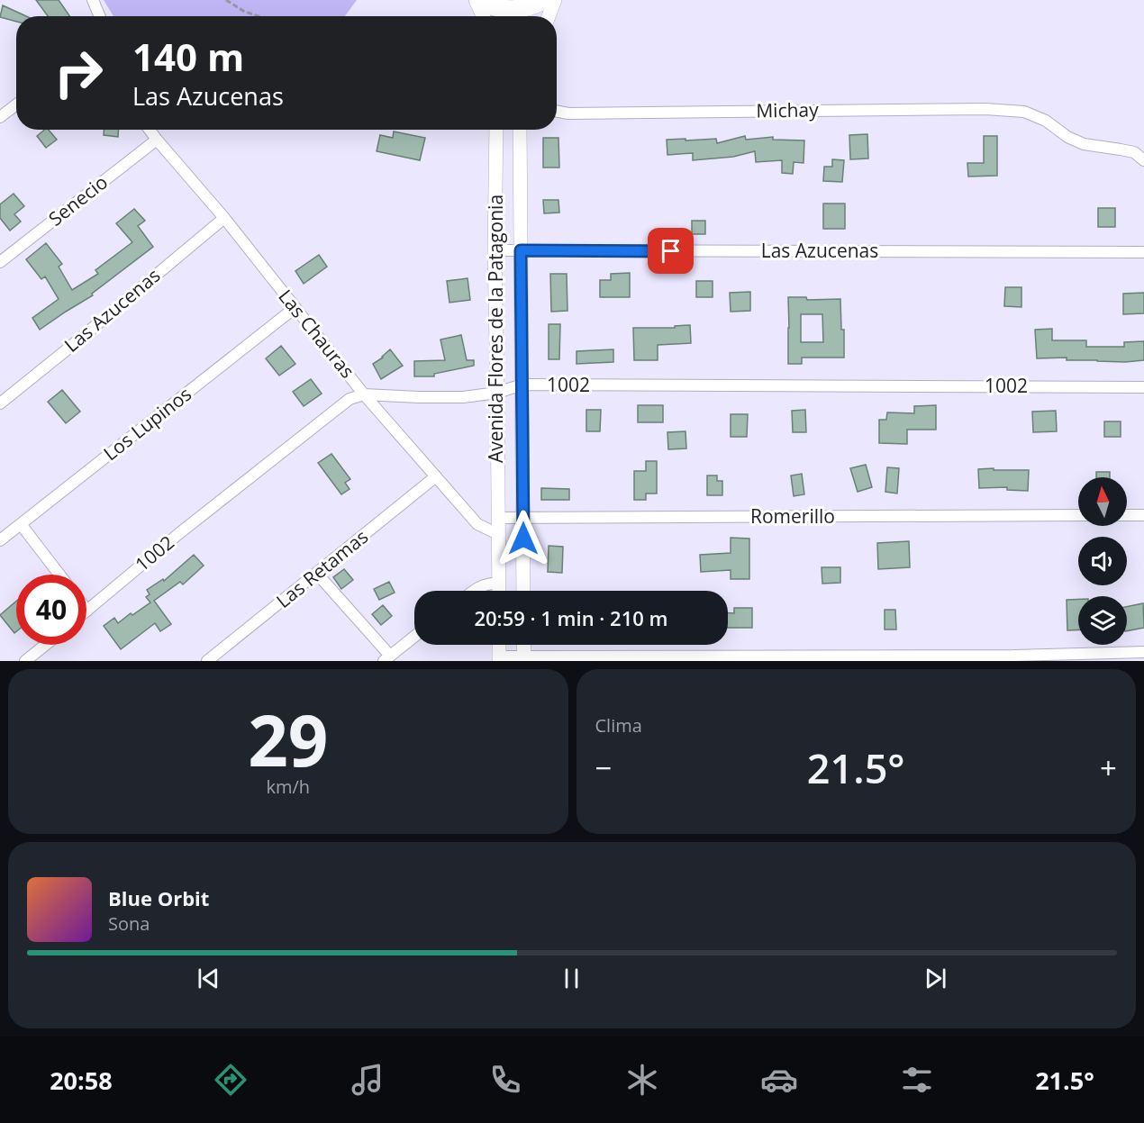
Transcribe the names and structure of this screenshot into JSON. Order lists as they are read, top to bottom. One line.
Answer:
{"streets":{"street":["Michay","Senecio","Las Azucenas","Avenida Flores de la Patagonia","Las Chauras","1002","Los Lupinos","Romerillo","Las Retamas"]},"crossings":[["Senecio","Las Chauras"],["Las Azucenas","Avenida Flores de la Patagonia"],["Las Azucenas","Las Chauras"],["Avenida Flores de la Patagonia","Las Chauras"],["Avenida Flores de la Patagonia","1002"],["Avenida Flores de la Patagonia","Romerillo"],["Las Chauras","1002"],["Las Chauras","Los Lupinos"],["Las Chauras","Las Retamas"]],"north":"top","page":{"turn":["140 m","Las Azucenas"],"limit":"40","trip":"20:59 · 1 min · 210 m","tile":[["29","km/h"],"Clima"],"heat":["−","21.5°","+"],"song":["Blue Orbit","Sona"],"tabs":["20:58","21.5°"]}}
